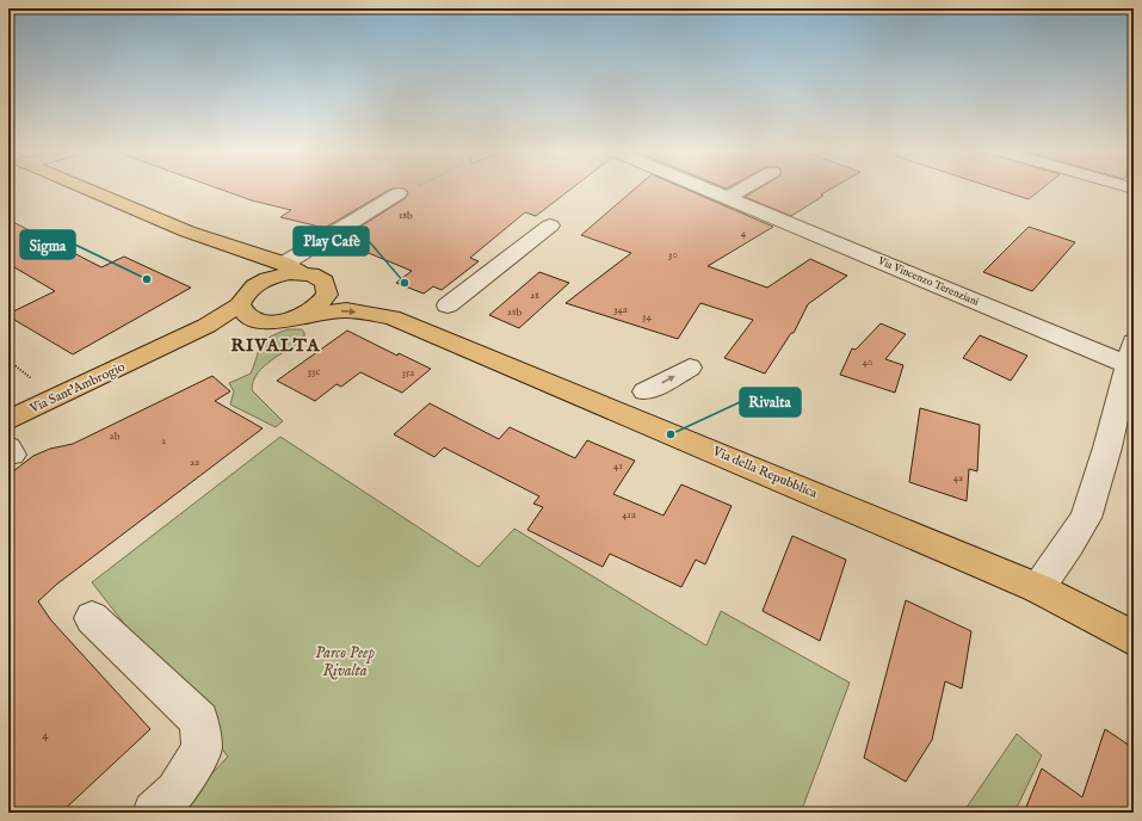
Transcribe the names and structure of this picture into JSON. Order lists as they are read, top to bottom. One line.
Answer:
{"streets":{"main road":["Via Sant'Ambrogio","Via della Repubblica"],"street":["Via Vincenzo Terenziani"]},"crossings":[["Via Sant'Ambrogio","Via della Repubblica"]],"districts":["RIVALTA"],"parks":["Parco Peep Rivalta"],"places":["Sigma","Play Cafè","Rivalta"],"house_numbers":["18b","4","30","28","34a","28b","34","40","33c","35a","2b","2","2a","41","42","41a","4"]}
